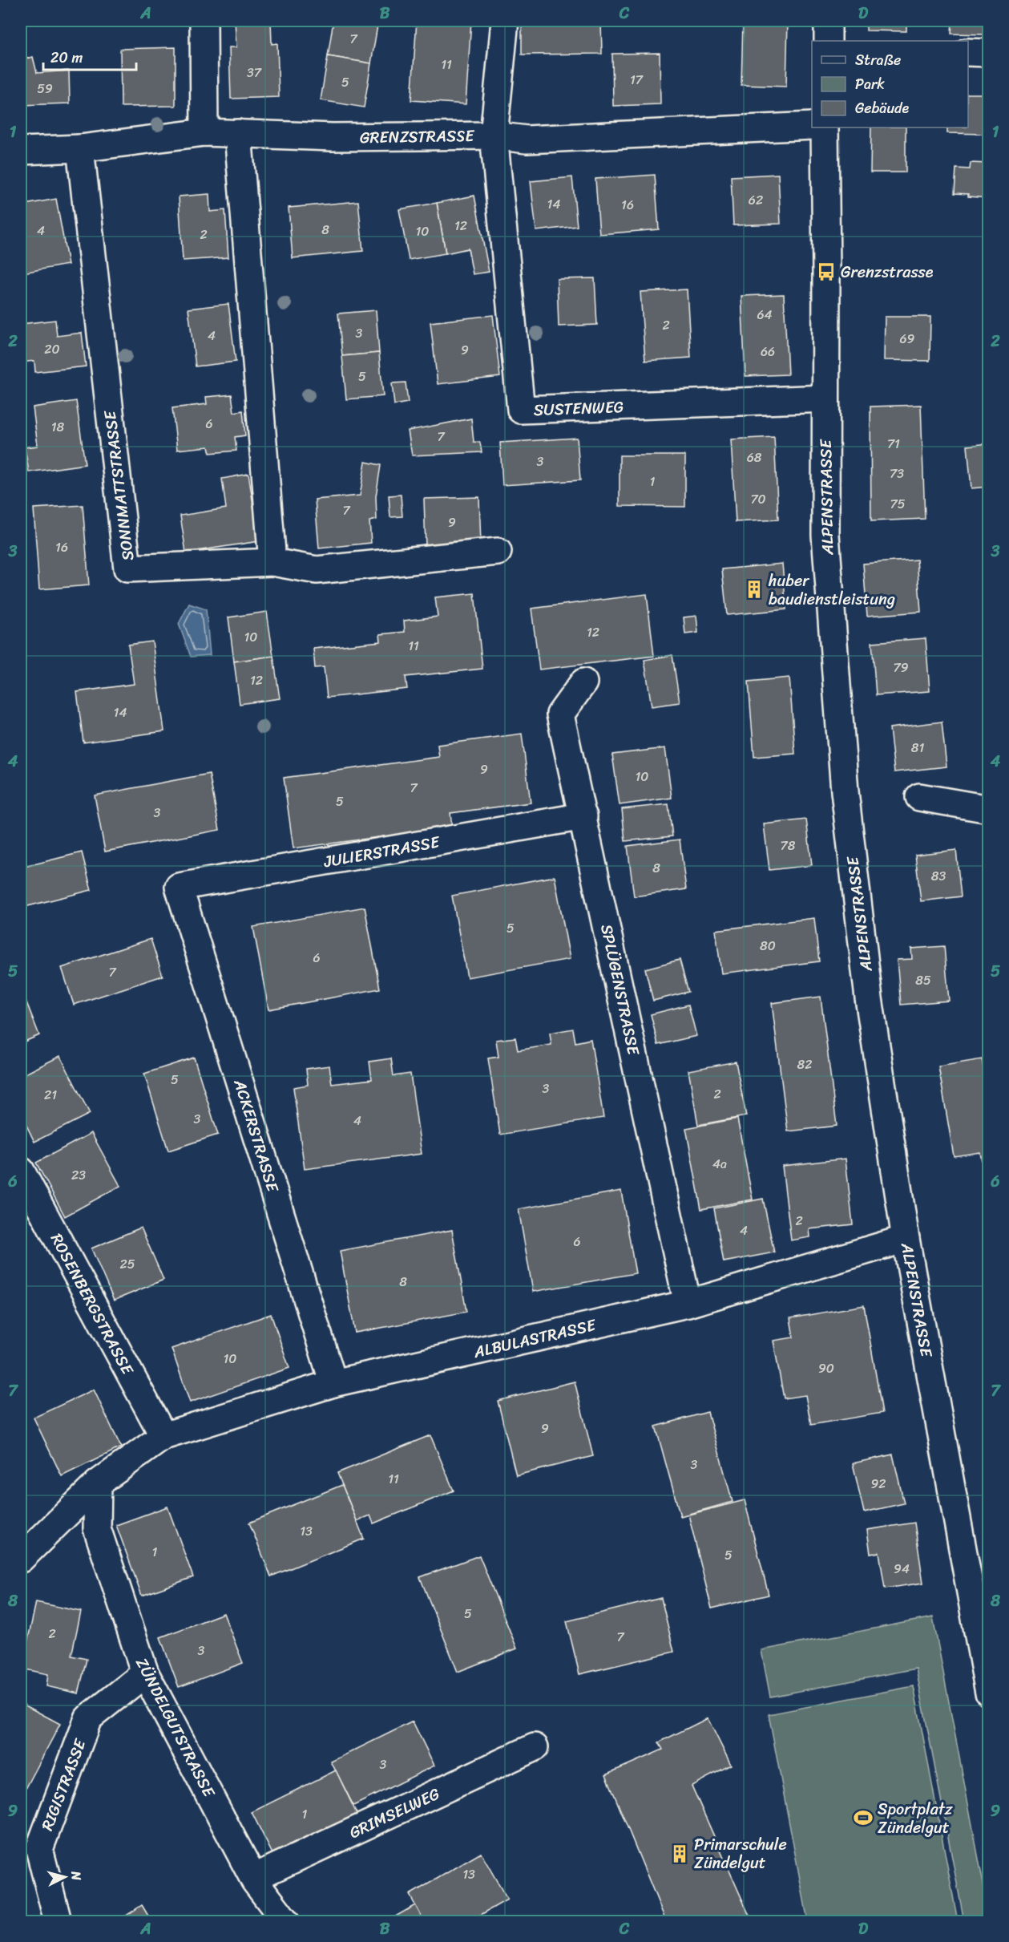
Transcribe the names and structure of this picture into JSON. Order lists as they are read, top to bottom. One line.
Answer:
{"streets":{"street":["GRENZSTRASSE","SUSTENWEG","SONNMATTSTRASSE","ALPENSTRASSE","JULIERSTRASSE","SPLÜGENSTRASSE","ACKERSTRASSE","ROSENBERGSTRASSE","ALBULASTRASSE","ZÜNDELGUTSTRASSE","RIGISTRASSE","GRIMSELWEG"]},"crossings":[["GRENZSTRASSE","SUSTENWEG"],["GRENZSTRASSE","SONNMATTSTRASSE"],["SUSTENWEG","ALPENSTRASSE"],["ALPENSTRASSE","ALBULASTRASSE"],["JULIERSTRASSE","SPLÜGENSTRASSE"],["JULIERSTRASSE","ACKERSTRASSE"],["SPLÜGENSTRASSE","ALBULASTRASSE"],["ACKERSTRASSE","ALBULASTRASSE"],["ROSENBERGSTRASSE","ALBULASTRASSE"],["ZÜNDELGUTSTRASSE","RIGISTRASSE"],["ZÜNDELGUTSTRASSE","GRIMSELWEG"]],"places":{"bus stop":["Grenzstrasse"],"building":["huber baudienstleistung","Primarschule Zündelgut"],"sports":["Sportplatz Zündelgut"]},"house_numbers":["7","11","37","17","5","59","62","14","16","12","8","4","10","2","64","2","3","4","69","20","9","66","5","6","18","7","71","68","3","73","1","70","75","7","9","16","12","10","11","79","12","14","81","9","10","7","5","3","78","8","83","5","80","6","7","85","82","5","3","2","21","3","4","4a","23","2","4","6","25","8","10","90","9","3","11","92","13","1","5","94","5","2","7","3","3","1","13"],"legend":["Straße","Park","Gebäude"],"scale_bar":"20 m","north":"right","grid":{"columns":["A","B","C","D"],"rows":["1","2","3","4","5","6","7","8","9"]}}
